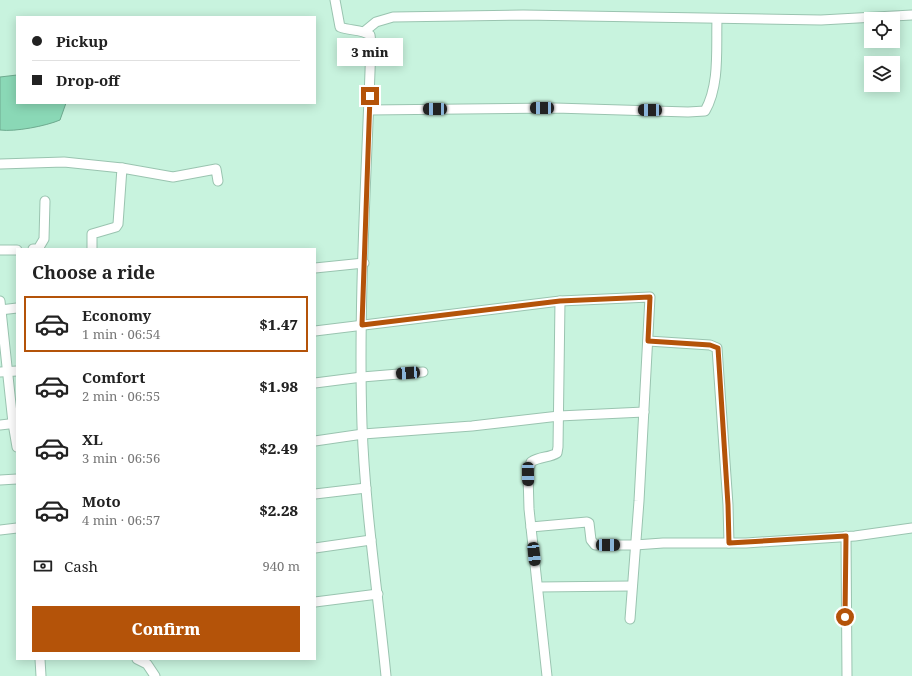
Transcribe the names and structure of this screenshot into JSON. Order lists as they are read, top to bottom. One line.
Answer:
{"page":{"banner":["Pickup","Drop-off"],"bubble":"3 min","heading":"Choose a ride","list":[{"name":"Economy","note":"1 min · 06:54","value":"$1.47"},{"name":"Comfort","note":"2 min · 06:55","value":"$1.98"},{"name":"XL","note":"3 min · 06:56","value":"$2.49"},{"name":"Moto","note":"4 min · 06:57","value":"$2.28"}],"pay":["Cash","940 m"],"buttons":"Confirm"}}
